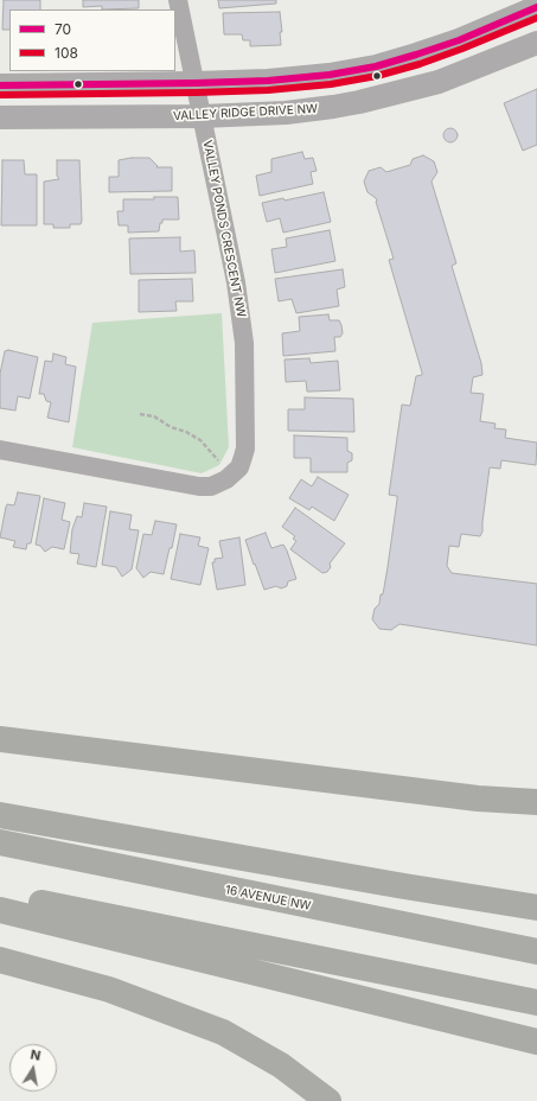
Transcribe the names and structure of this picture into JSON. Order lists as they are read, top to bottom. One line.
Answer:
{"streets":{"highway":["16 AVENUE NW"],"street":["VALLEY RIDGE DRIVE NW","VALLEY PONDS CRESCENT NW"]},"crossings":[["VALLEY RIDGE DRIVE NW","VALLEY PONDS CRESCENT NW"]],"lines":["transit line 70","transit line 108"],"legend":["70","108"],"north":"top"}
